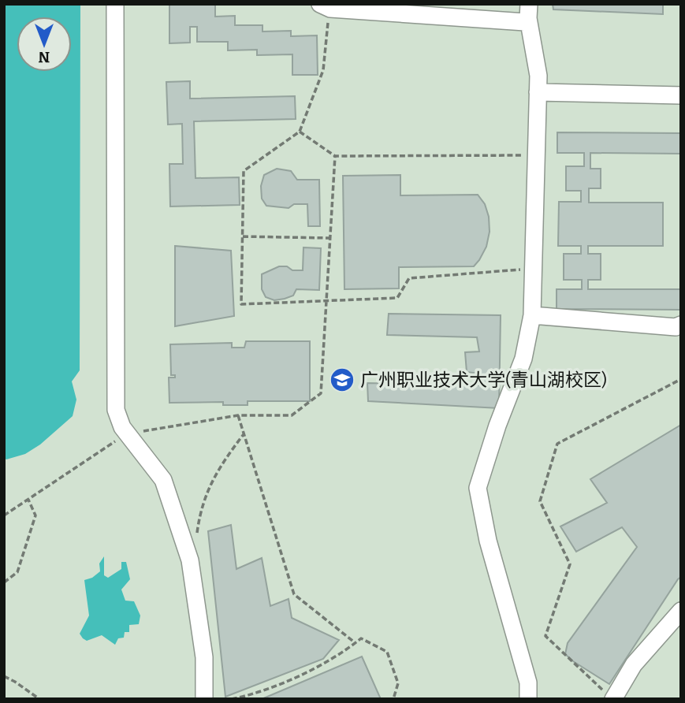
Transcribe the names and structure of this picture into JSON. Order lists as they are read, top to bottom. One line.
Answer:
{"places":{"school or university":["广州职业技术大学(青山湖校区)"]},"north":"bottom"}
